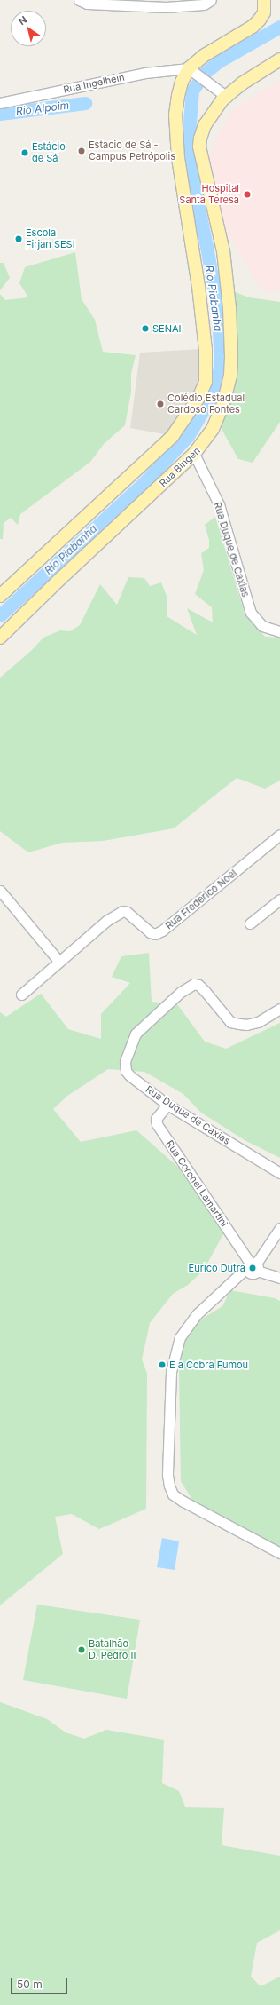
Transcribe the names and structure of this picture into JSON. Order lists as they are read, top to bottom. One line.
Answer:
{"streets":{"main road":["Rua Bingen"],"street":["Rua Ingelhein","Rua Duque de Caxias","Rua Frederico Noel","Rua Coronel Lamartini"]},"crossings":[["Rua Bingen","Rua Duque de Caxias"],["Rua Duque de Caxias","Rua Coronel Lamartini"]],"water":["Rio Alpoim","Rio Piabanha"],"places":["Estacio de Sá - Campus Petrópolis","Estácio de Sá","Hospital Santa Teresa","Escola Firjan SESI","SENAI","Colédio Estadual Cardoso Fontes","Eurico Dutra","E a Cobra Fumou","Batalhão D. Pedro II"],"scale_bar":"50 m","north":"top left"}
